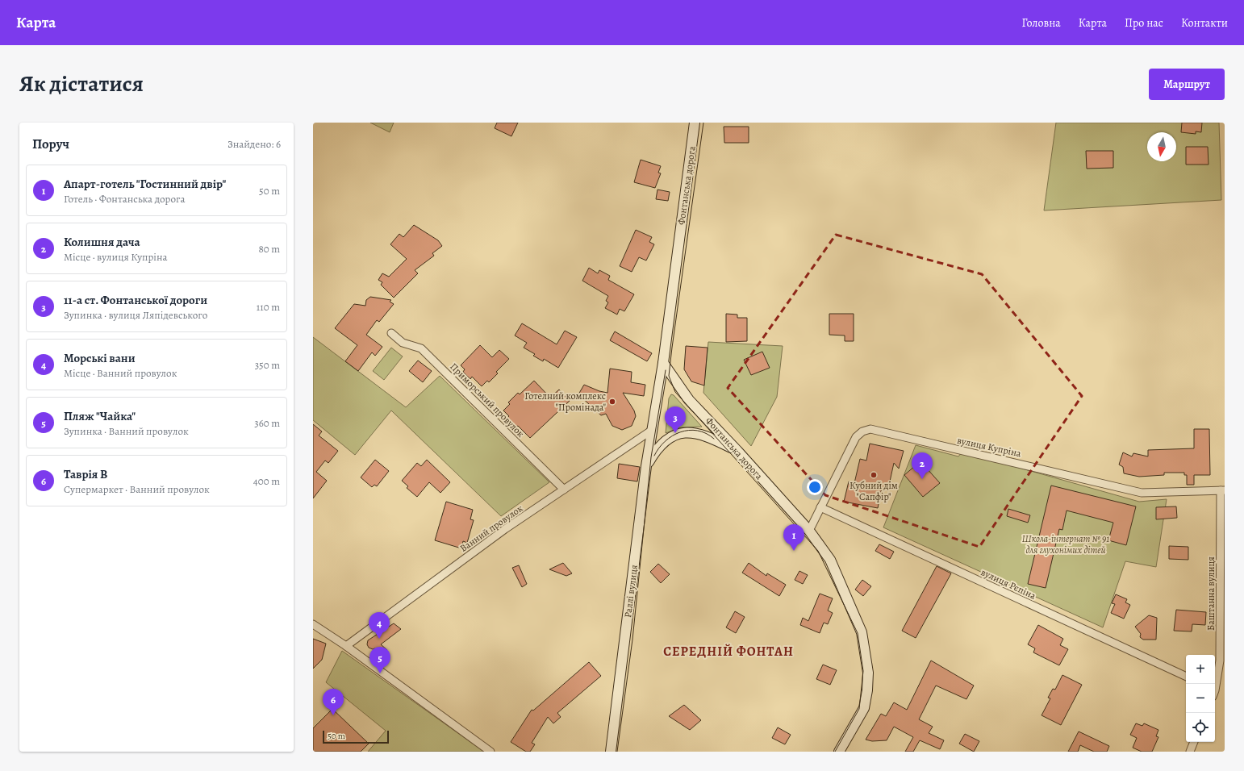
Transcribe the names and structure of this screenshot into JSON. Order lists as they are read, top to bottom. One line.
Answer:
{"streets":{"main road":["Фонтанська дорога","Раллі вулиця"],"street":["Приморський провулок","вулиця Купріна","Ванний провулок","вулиця Рєпіна","Баштанна вулиця"]},"crossings":[["Фонтанська дорога","вулиця Купріна"],["Фонтанська дорога","Раллі вулиця"],["Приморський провулок","Ванний провулок"],["вулиця Купріна","вулиця Рєпіна"],["вулиця Купріна","Баштанна вулиця"],["Ванний провулок","Раллі вулиця"]],"districts":["СЕРЕДНІЙ ФОНТАН"],"parks":["Школа-інтернат № 91 для глухонімих дітей"],"places":["Готелний комплекс \"Промінада\"","Кубний дім \"Сапфір\""],"scale_bar":"50 m","north":"bottom","page":{"header":"Карта","nav":["Головна","Карта","Про нас","Контакти"],"title":"Як дістатися","buttons":"Маршрут","heading":["Поруч","Знайдено: 6"],"list":[{"mark":"1","name":"Апарт-готель \"Гостинний двір\"","note":"Готель · Фонтанська дорога","value":"50 m"},{"mark":"2","name":"Колишня дача","note":"Місце · вулиця Купріна","value":"80 m"},{"mark":"3","name":"11-а ст. Фонтанської дороги","note":"Зупинка · вулиця Ляпідевського","value":"110 m"},{"mark":"4","name":"Морські вани","note":"Місце · Ванний провулок","value":"350 m"},{"mark":"5","name":"Пляж \"Чайка\"","note":"Зупинка · Ванний провулок","value":"360 m"},{"mark":"6","name":"Таврія В","note":"Супермаркет · Ванний провулок","value":"400 m"}],"pins":["3","2","1","4","5","6"],"map_buttons":["+","−"],"scale":"50 m"}}
